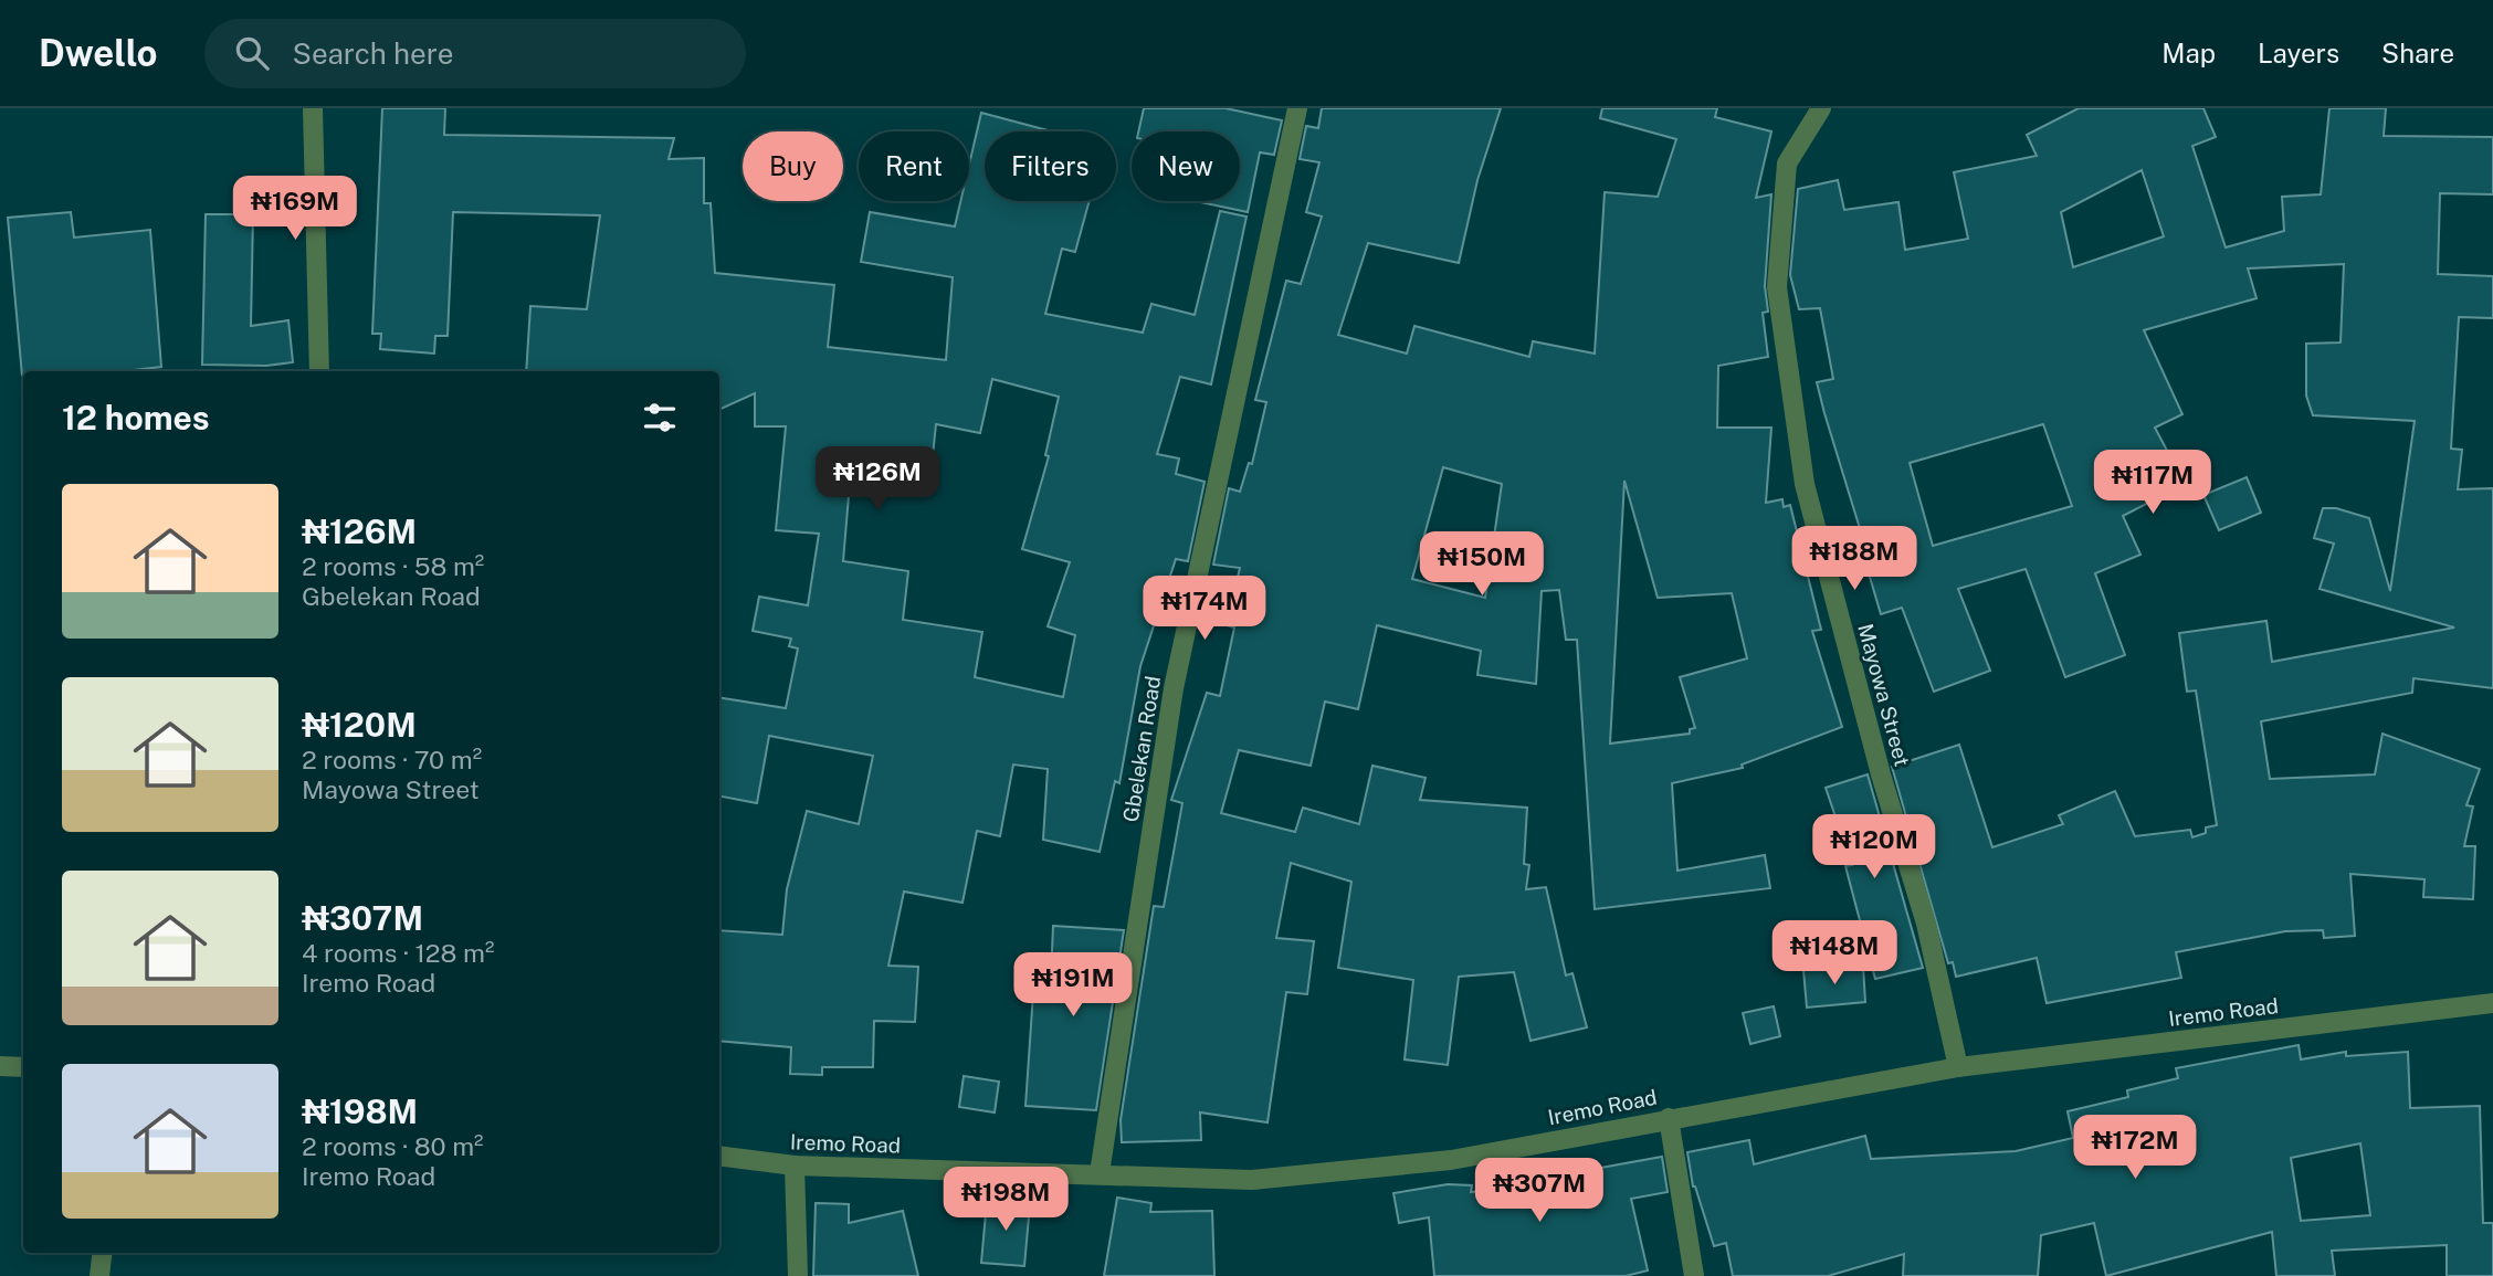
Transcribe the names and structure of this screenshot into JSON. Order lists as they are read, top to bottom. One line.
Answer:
{"streets":{"street":["Mayowa Street","Gbelekan Road","Iremo Road"]},"crossings":[["Mayowa Street","Iremo Road"],["Gbelekan Road","Iremo Road"]],"page":{"header":"Dwello","search":"Search here","nav":["Map","Layers","Share"],"chip":["Buy","Rent","Filters","New"],"price":["₦169M","₦126M","₦117M","₦188M","₦150M","₦174M","₦120M","₦148M","₦191M","₦172M","₦307M","₦198M"],"heading":"12 homes","list":[{"name":"₦126M","note":"2 rooms · 58 m² · Gbelekan Road"},{"name":"₦120M","note":"2 rooms · 70 m² · Mayowa Street"},{"name":"₦307M","note":"4 rooms · 128 m² · Iremo Road"},{"name":"₦198M","note":"2 rooms · 80 m² · Iremo Road"}]}}
